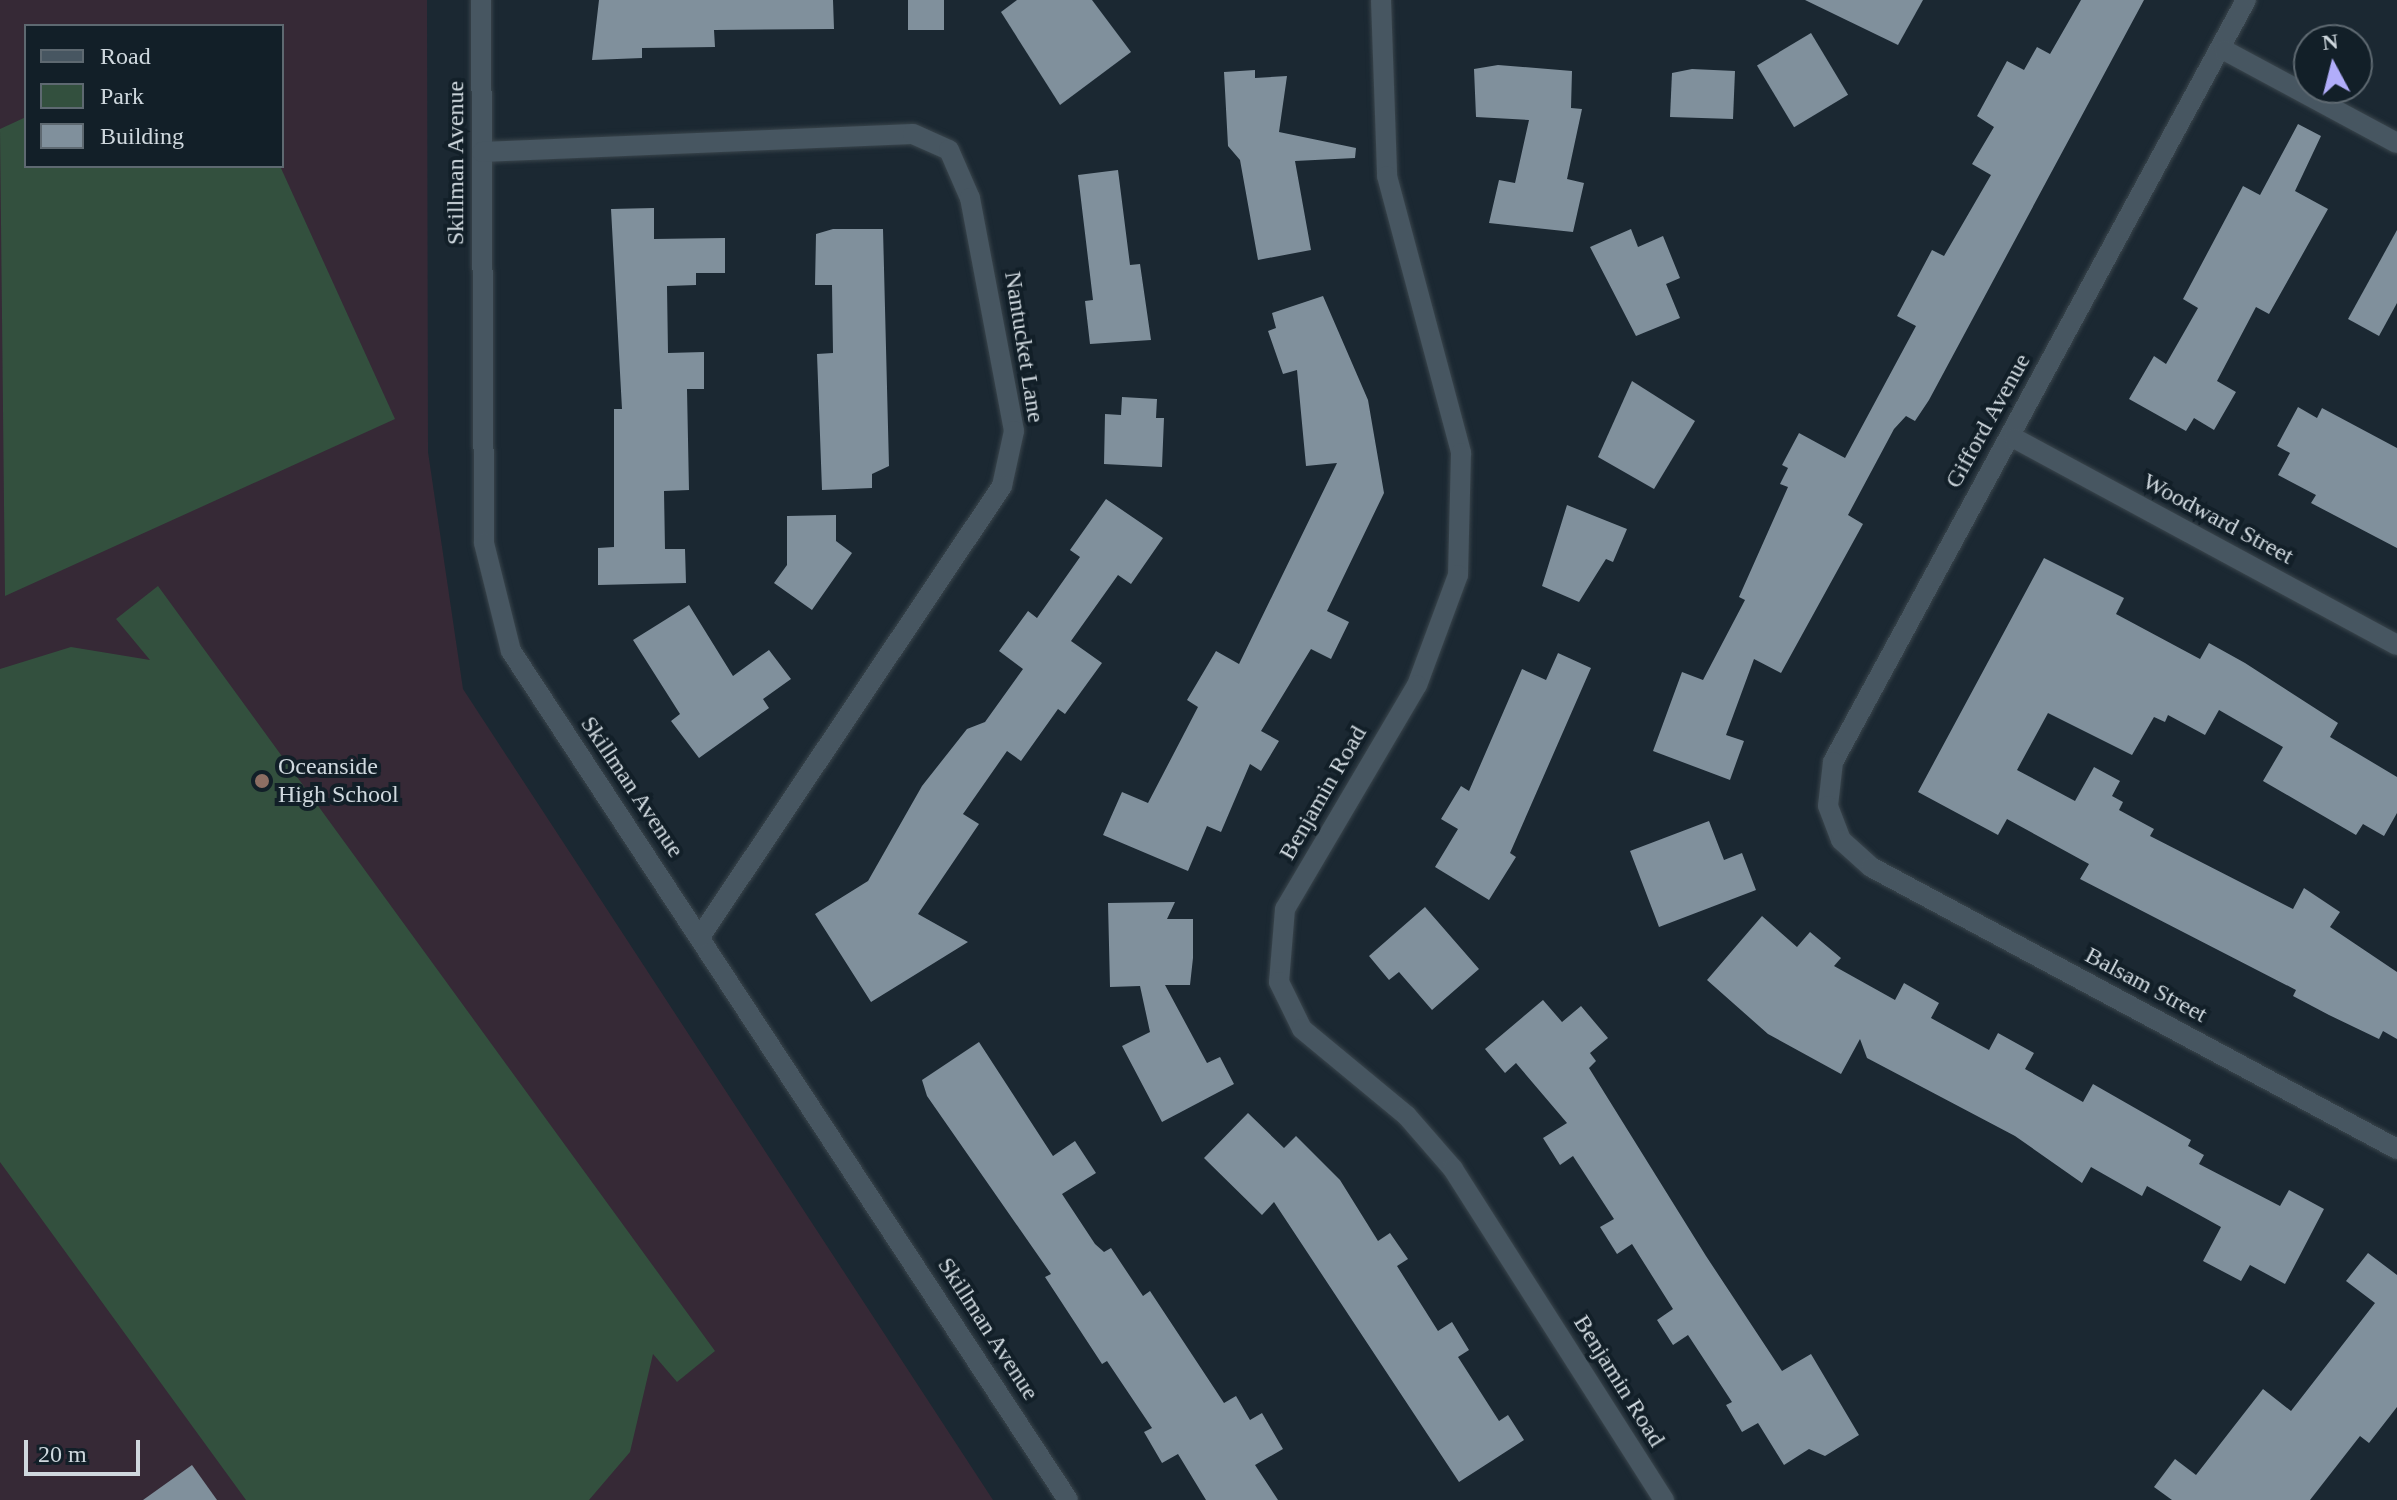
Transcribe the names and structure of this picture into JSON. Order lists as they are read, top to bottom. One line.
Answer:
{"streets":{"street":["Skillman Avenue","Nantucket Lane","Gifford Avenue","Woodward Street","Benjamin Road","Balsam Street"]},"crossings":[["Skillman Avenue","Nantucket Lane"],["Gifford Avenue","Woodward Street"],["Gifford Avenue","Balsam Street"]],"places":["Oceanside High School"],"legend":["Road","Park","Building"],"scale_bar":"20 m","north":"top"}
